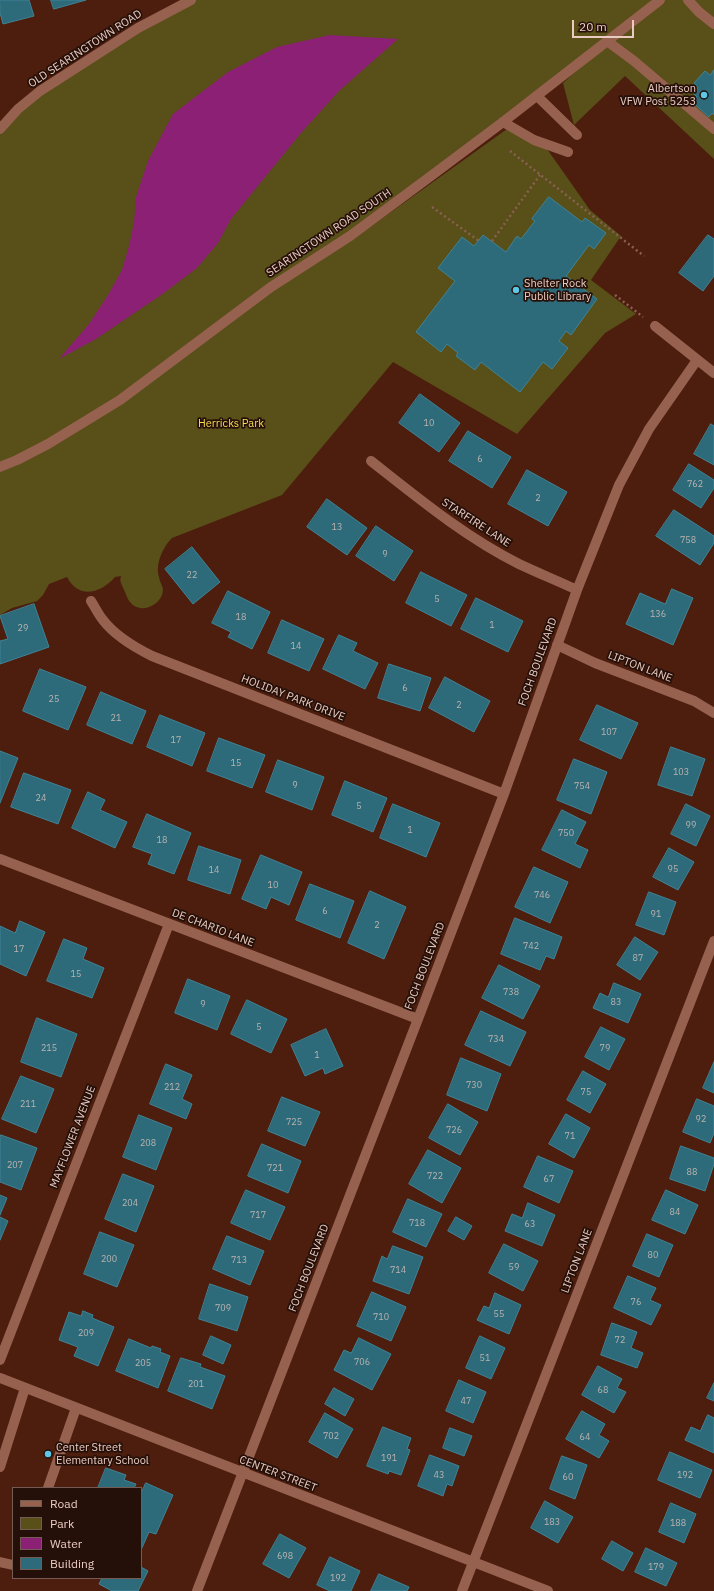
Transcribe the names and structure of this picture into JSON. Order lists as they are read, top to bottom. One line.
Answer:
{"streets":{"street":["OLD SEARINGTOWN ROAD","SEARINGTOWN ROAD SOUTH","STARFIRE LANE","FOCH BOULEVARD","LIPTON LANE","HOLIDAY PARK DRIVE","DE CHARIO LANE","MAYFLOWER AVENUE","CENTER STREET"]},"crossings":[["STARFIRE LANE","FOCH BOULEVARD"],["FOCH BOULEVARD","LIPTON LANE"],["FOCH BOULEVARD","HOLIDAY PARK DRIVE"],["FOCH BOULEVARD","DE CHARIO LANE"],["FOCH BOULEVARD","CENTER STREET"],["LIPTON LANE","CENTER STREET"],["DE CHARIO LANE","MAYFLOWER AVENUE"]],"parks":["Herricks Park"],"places":["Albertson VFW Post 5253","Shelter Rock Public Library","Center Street Elementary School"],"house_numbers":["10","6","762","2","13","758","9","22","5","136","18","1","29","14","6","25","2","21","107","17","15","103","9","754","24","5","99","1","750","18","95","14","10","746","6","91","2","742","17","87","15","738","83","9","5","734","215","79","1","730","212","75","211","92","725","726","71","208","207","721","88","722","67","204","84","717","718","63","80","200","713","59","714","76","709","55","710","209","72","51","706","205","201","68","47","702","64","191","43","192","60","183","188","698","179","192"],"legend":["Road","Park","Water","Building"],"scale_bar":"20 m"}
